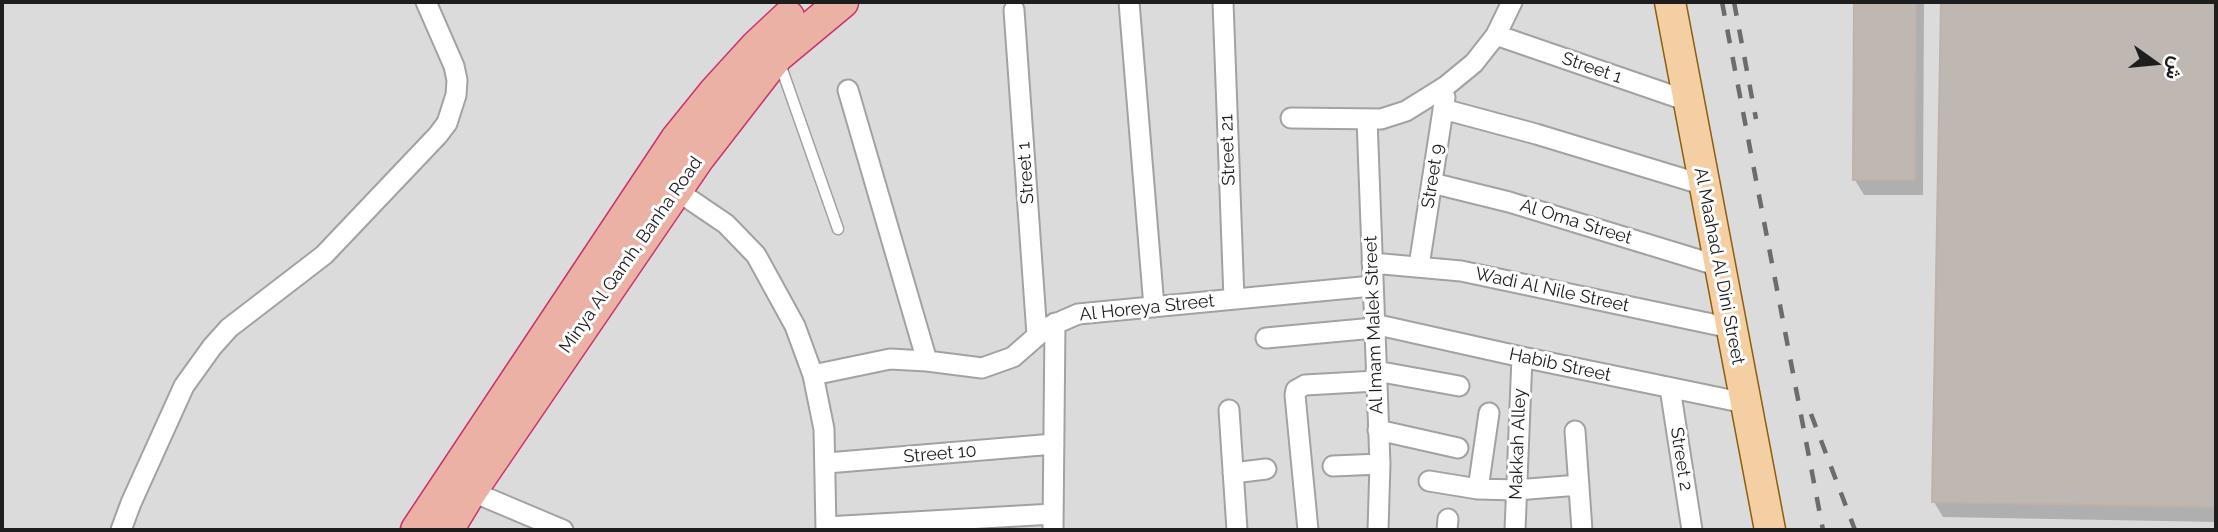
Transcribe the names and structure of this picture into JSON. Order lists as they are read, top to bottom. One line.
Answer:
{"streets":{"highway":["Minya Al Qamh, Banha Road"],"main road":["Al Maahad Al Dini Street"],"street":["Street 1","Street 21","Street 9","Al Oma Street","Wadi Al Nile Street","Al Horeya Street","Al Imam Malek Street","Habib Street","Makkah Alley","Street 10","Street 2"]},"crossings":[["Street 1","Al Maahad Al Dini Street"],["Street 1","Al Horeya Street"],["Street 21","Al Horeya Street"],["Street 9","Al Oma Street"],["Street 9","Wadi Al Nile Street"],["Al Oma Street","Al Maahad Al Dini Street"],["Al Maahad Al Dini Street","Wadi Al Nile Street"],["Al Maahad Al Dini Street","Habib Street"],["Wadi Al Nile Street","Al Imam Malek Street"],["Al Horeya Street","Al Imam Malek Street"],["Al Imam Malek Street","Habib Street"],["Habib Street","Makkah Alley"],["Habib Street","Street 2"]],"north":"right"}
